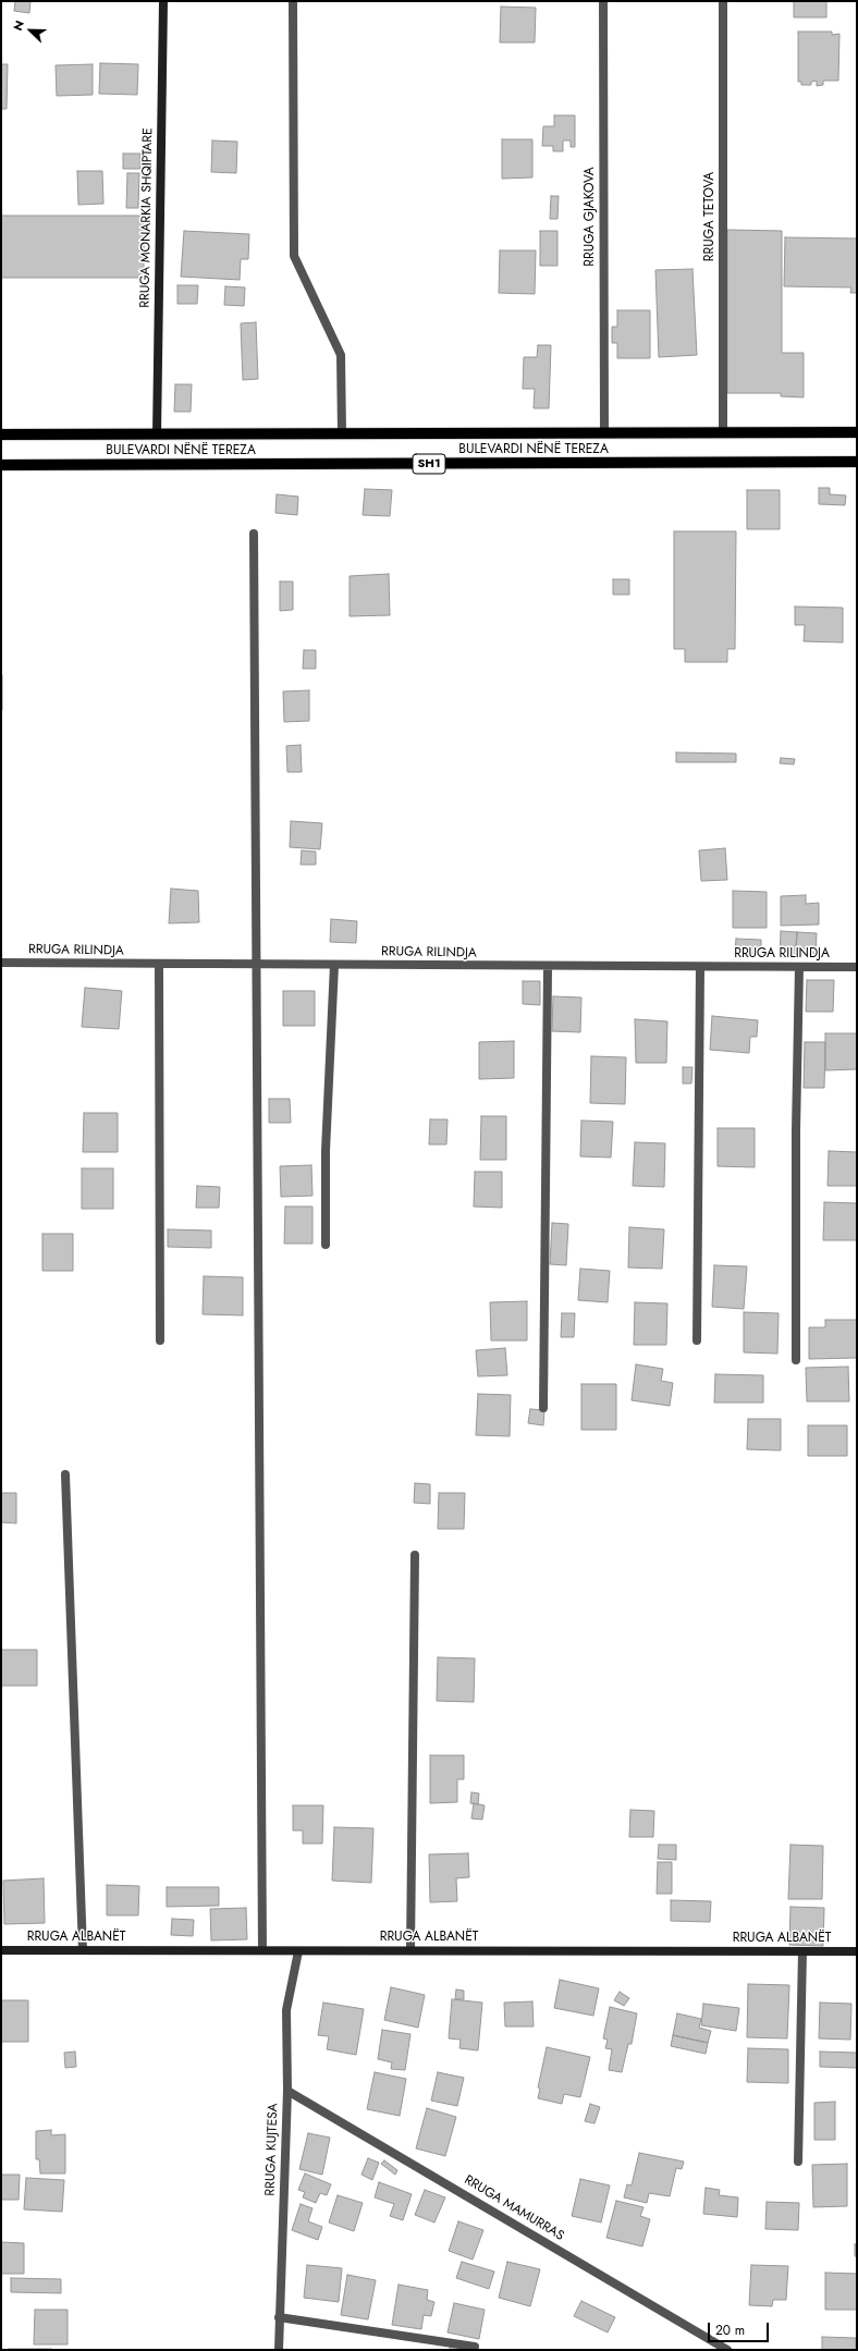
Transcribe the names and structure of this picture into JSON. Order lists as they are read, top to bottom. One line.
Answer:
{"streets":{"main road":["BULEVARDI NËNË TEREZA","SH1"],"street":["RRUGA GJAKOVA","RRUGA TETOVA","RRUGA MONARKIA SHQIPTARE","RRUGA RILINDJA","RRUGA ALBANËT","RRUGA KUJTESA","RRUGA MAMURRAS"]},"crossings":[["RRUGA GJAKOVA","BULEVARDI NËNË TEREZA"],["RRUGA TETOVA","BULEVARDI NËNË TEREZA"],["RRUGA MONARKIA SHQIPTARE","BULEVARDI NËNË TEREZA"],["RRUGA ALBANËT","RRUGA KUJTESA"],["RRUGA KUJTESA","RRUGA MAMURRAS"]],"scale_bar":"20 m","north":"top left"}
